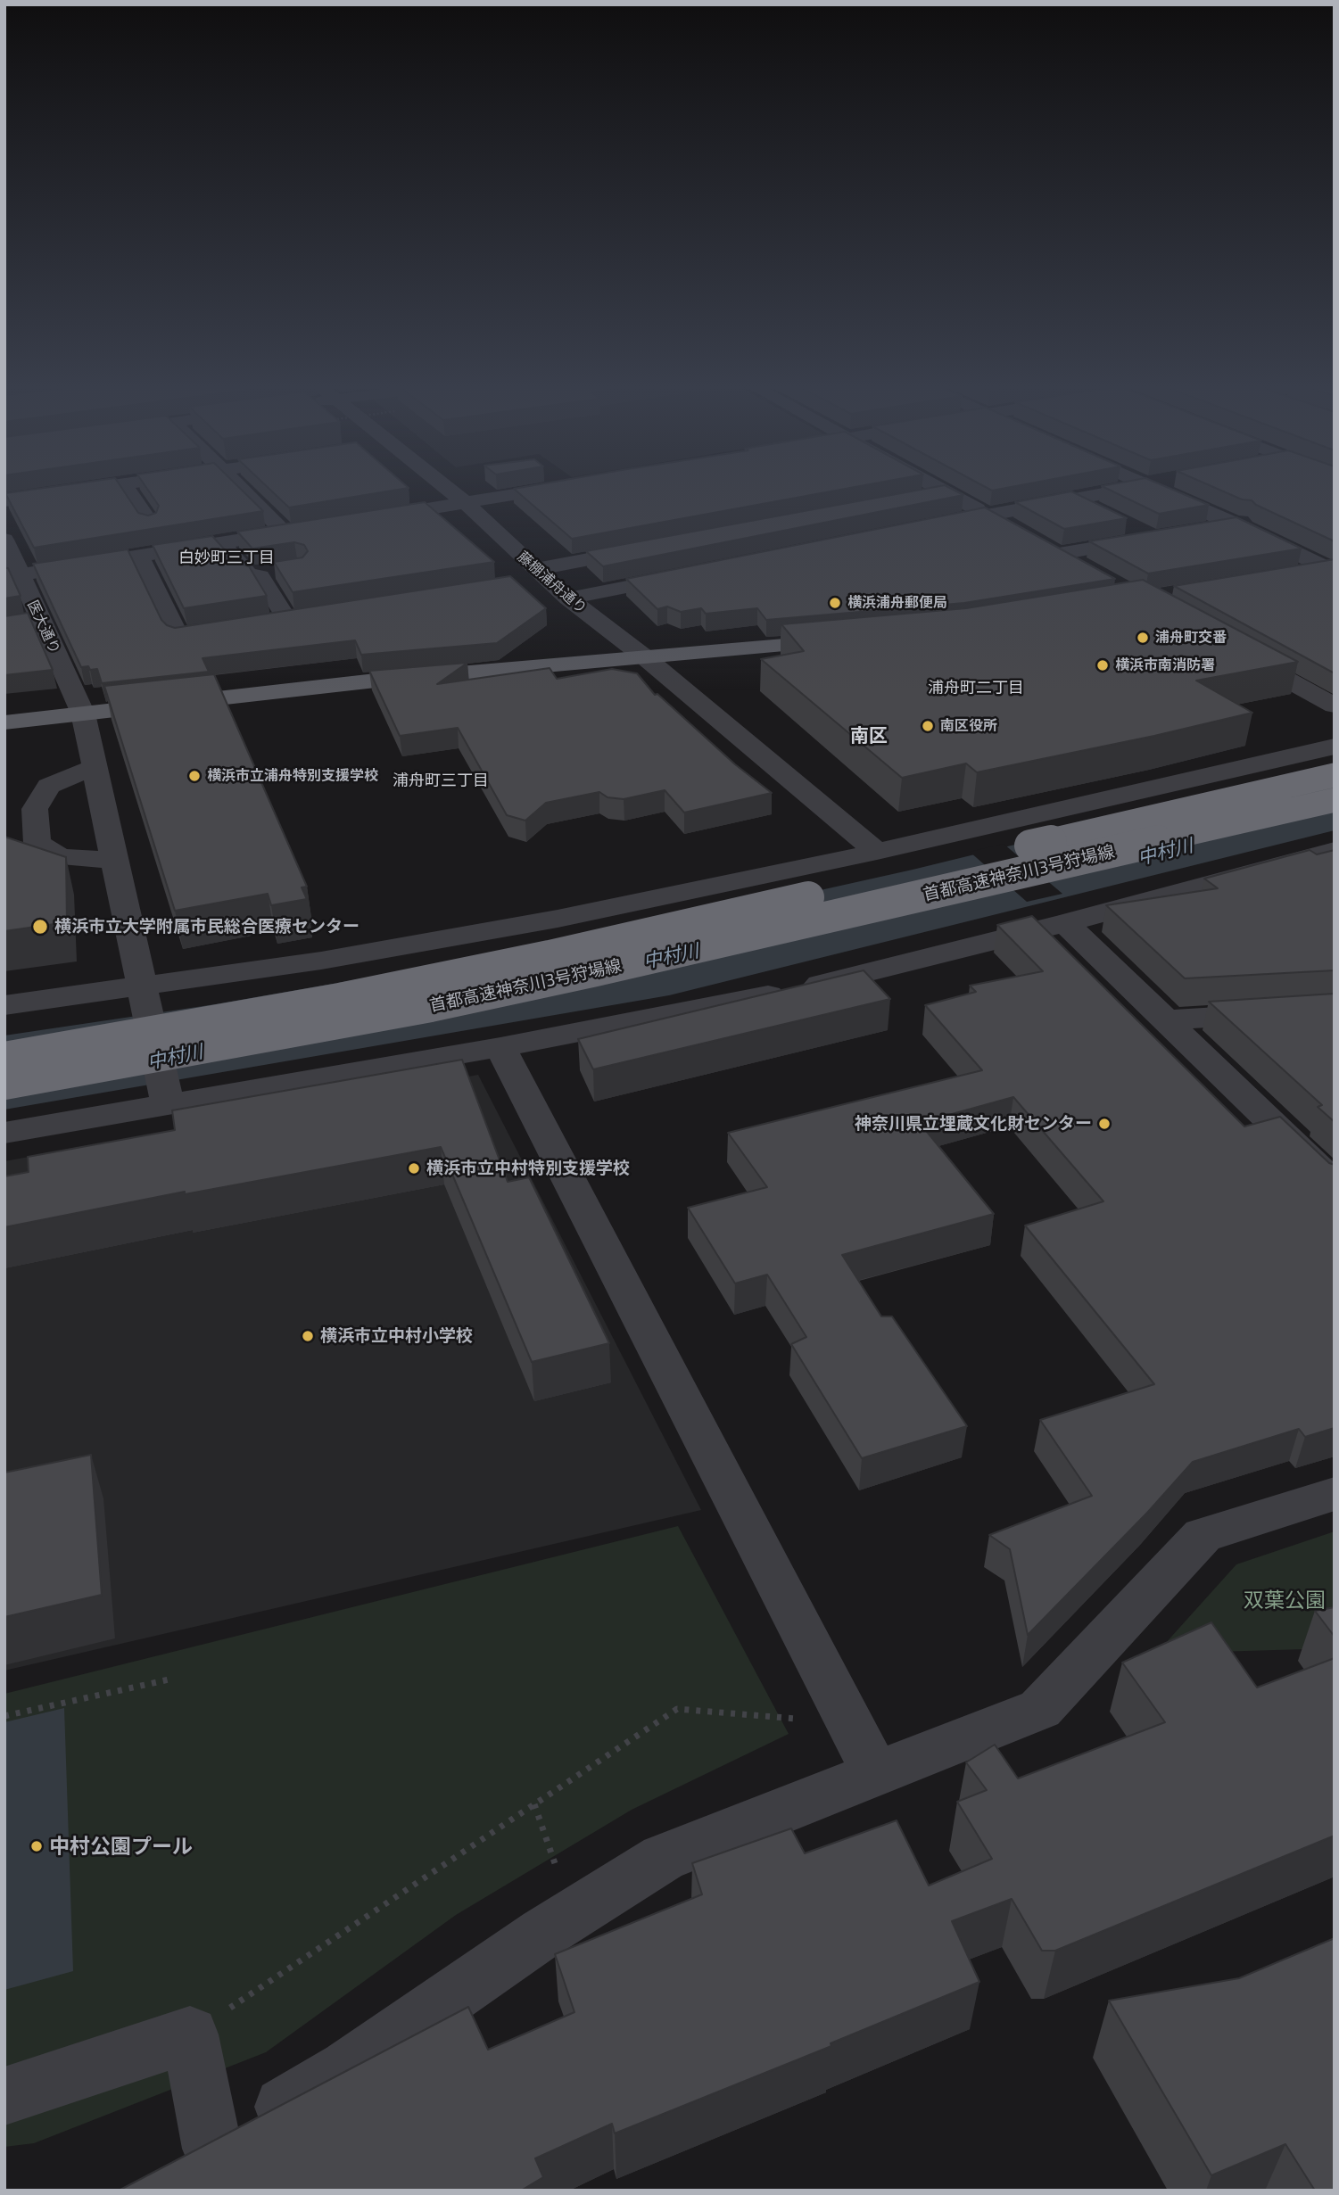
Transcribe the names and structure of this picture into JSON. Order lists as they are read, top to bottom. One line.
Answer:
{"streets":{"highway":["首都高速神奈川3号狩場線"],"street":["藤棚浦舟通り","医大通り"]},"districts":["白妙町三丁目","浦舟町二丁目","南区","浦舟町三丁目"],"water":["中村川"],"parks":["双葉公園"],"places":["横浜浦舟郵便局","浦舟町交番","横浜市南消防署","南区役所","横浜市立浦舟特別支援学校","横浜市立大学附属市民総合医療センター","神奈川県立埋蔵文化財センター","横浜市立中村特別支援学校","横浜市立中村小学校","中村公園プール"]}
